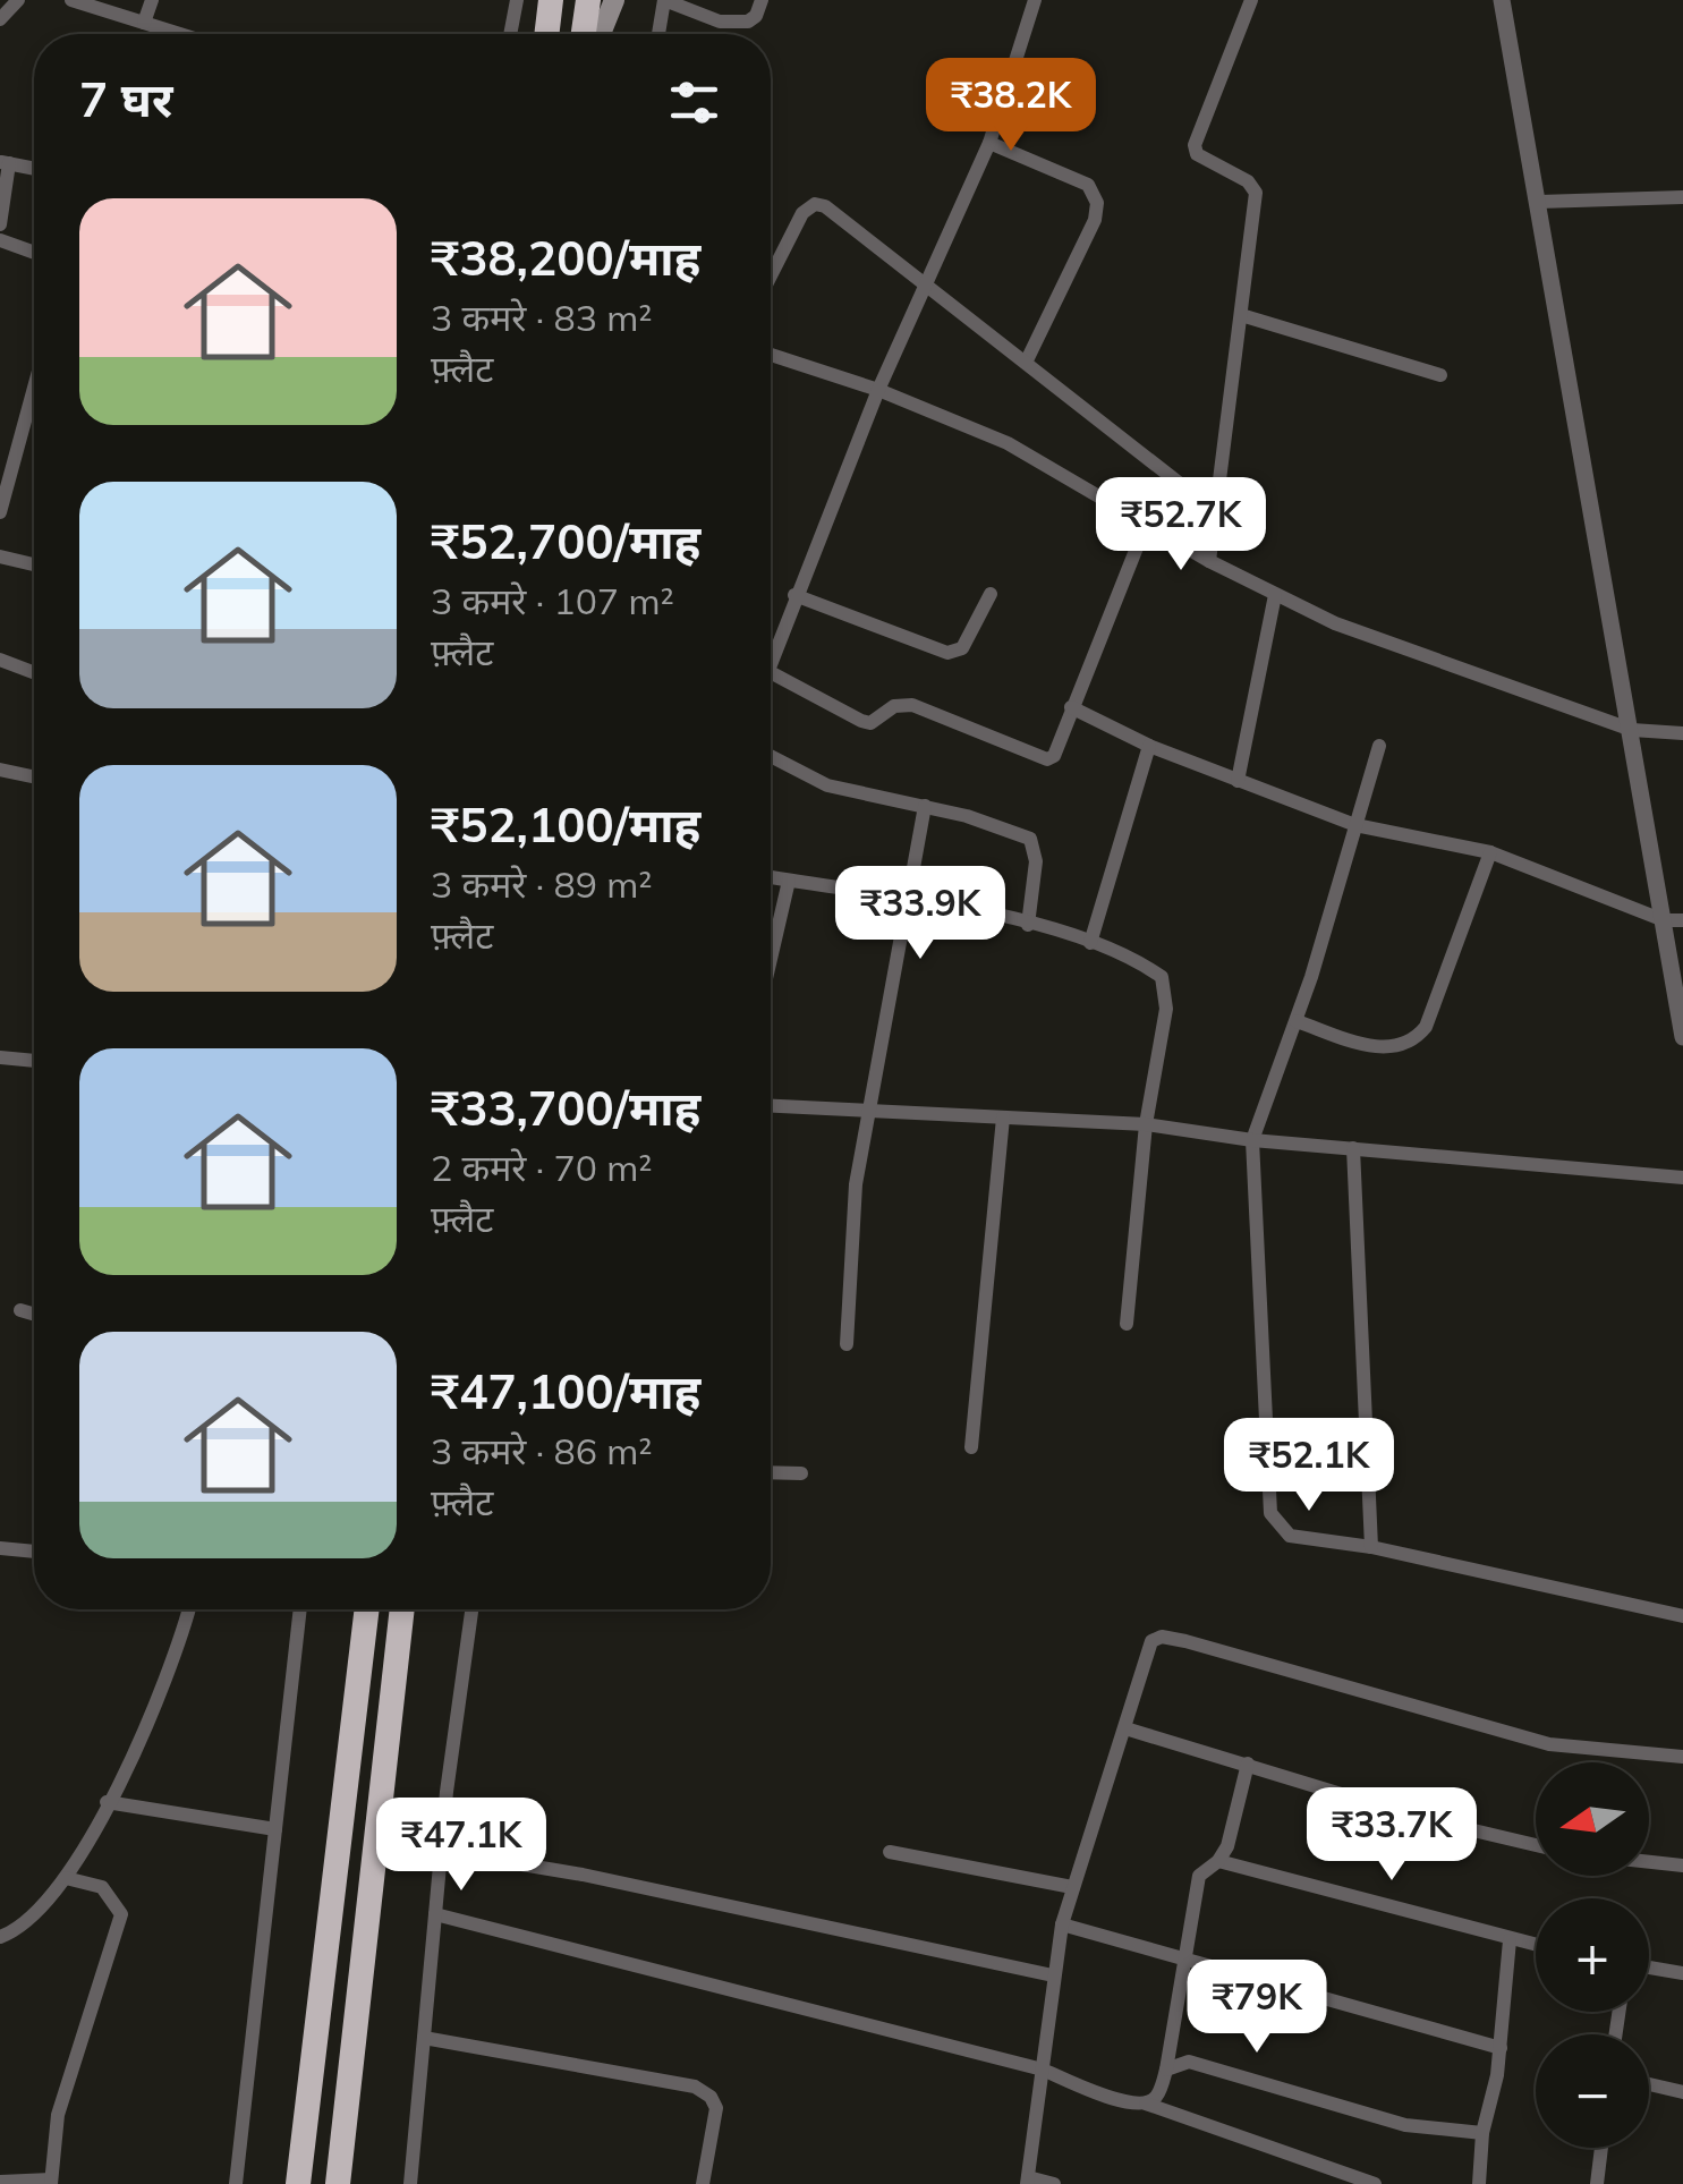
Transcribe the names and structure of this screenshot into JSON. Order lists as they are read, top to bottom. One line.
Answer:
{"north":"left","page":{"heading":"7 घर","price":["₹38.2K","₹52.7K","₹33.9K","₹52.1K","₹33.7K","₹47.1K","₹79K"],"list":[{"name":"₹38,200/माह","note":"3 कमरे · 83 m² · फ़्लैट"},{"name":"₹52,700/माह","note":"3 कमरे · 107 m² · फ़्लैट"},{"name":"₹52,100/माह","note":"3 कमरे · 89 m² · फ़्लैट"},{"name":"₹33,700/माह","note":"2 कमरे · 70 m² · फ़्लैट"},{"name":"₹47,100/माह","note":"3 कमरे · 86 m² · फ़्लैट"}],"map_buttons":["+","−"]}}
